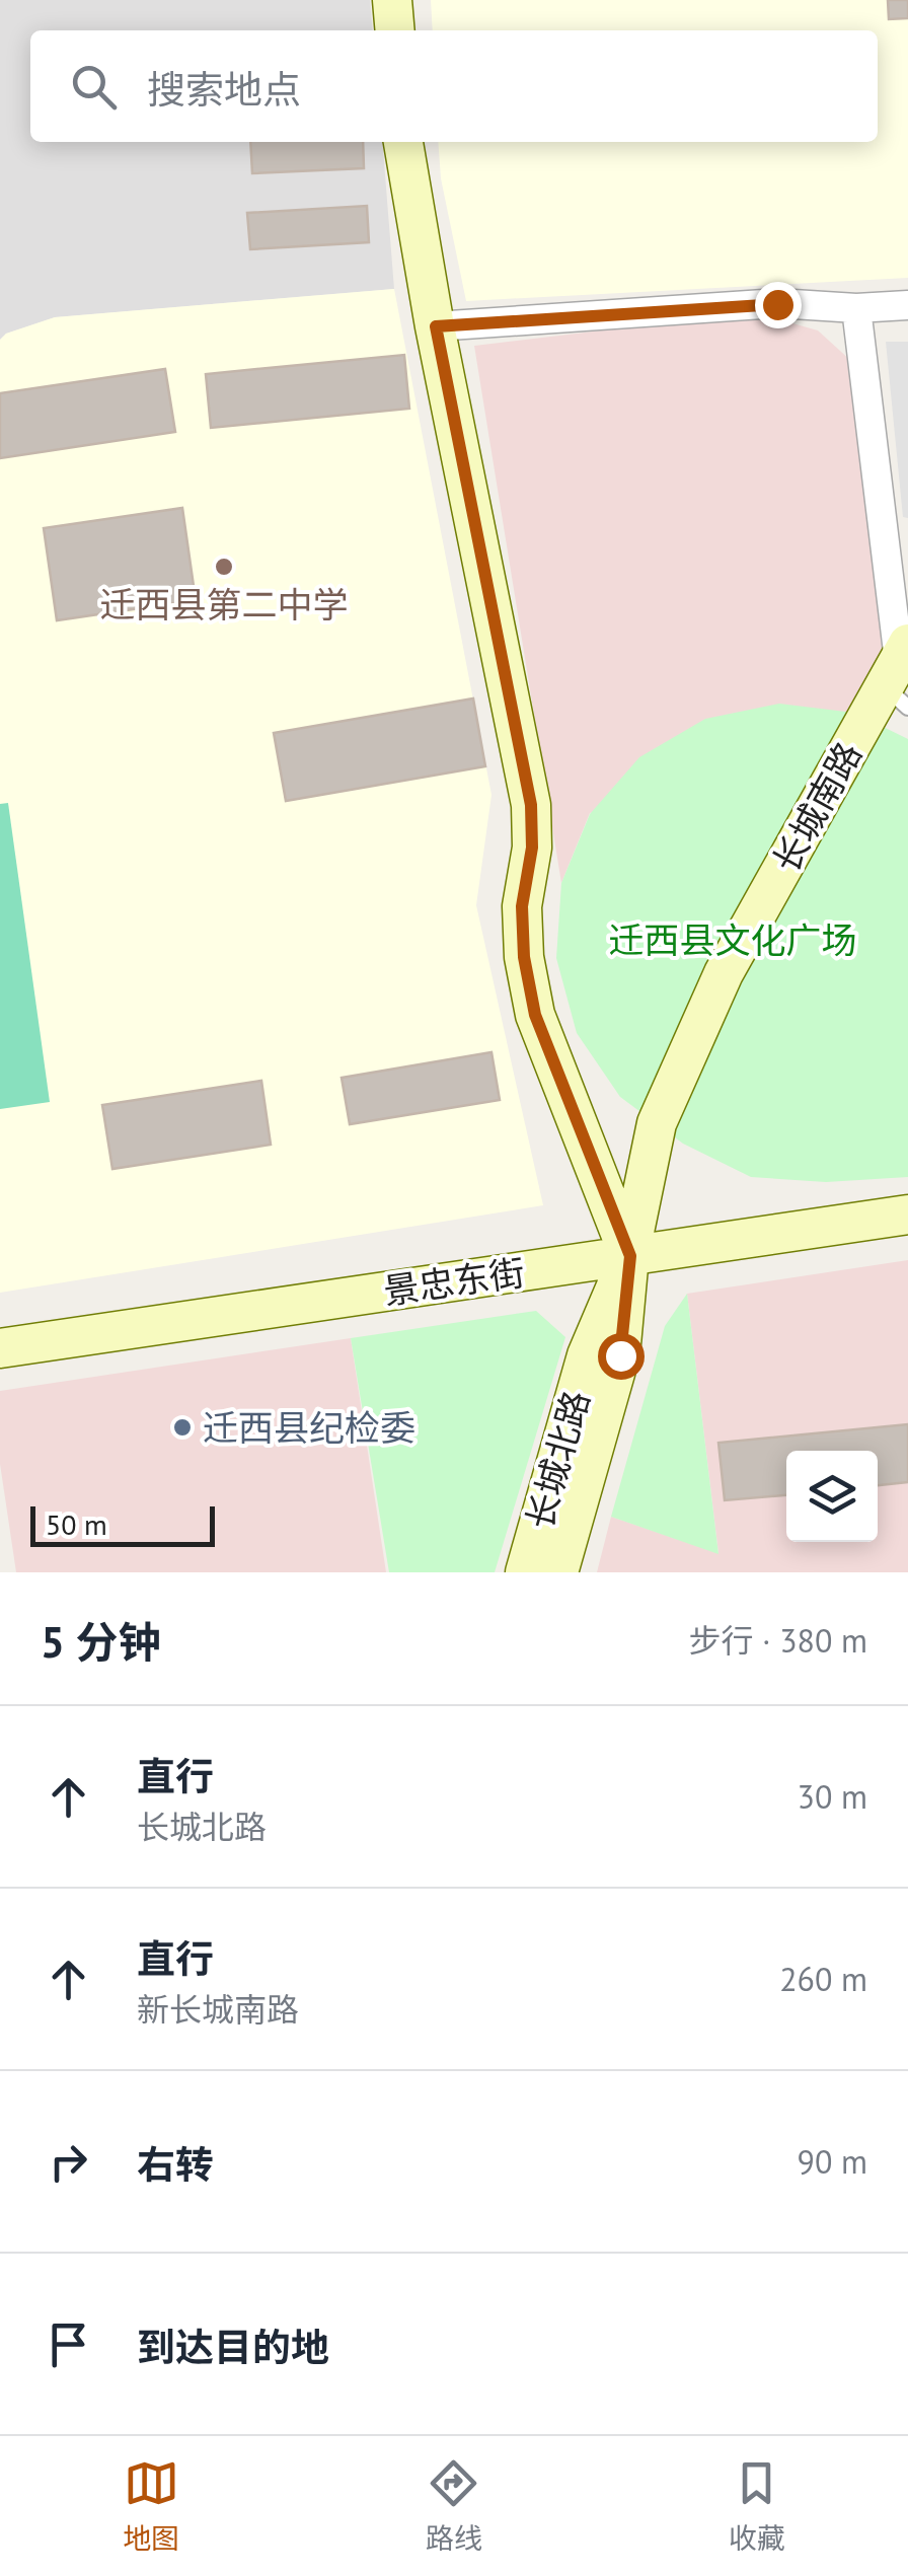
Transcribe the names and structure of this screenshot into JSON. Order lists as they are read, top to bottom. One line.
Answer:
{"streets":{"street":["长城南路","景忠东街","长城北路"]},"crossings":[["长城南路","景忠东街"],["长城南路","长城北路"],["景忠东街","长城北路"]],"parks":["迁西县文化广场"],"places":["迁西县第二中学","迁西县纪检委"],"scale_bar":"50 m","page":{"search":"搜索地点","scale":"50 m","heading":["5 分钟","步行 · 380 m"],"list":[["直行","长城北路","30 m"],["直行","新长城南路","260 m"],["右转","90 m"],"到达目的地"],"nav":["地图","路线","收藏"]}}
